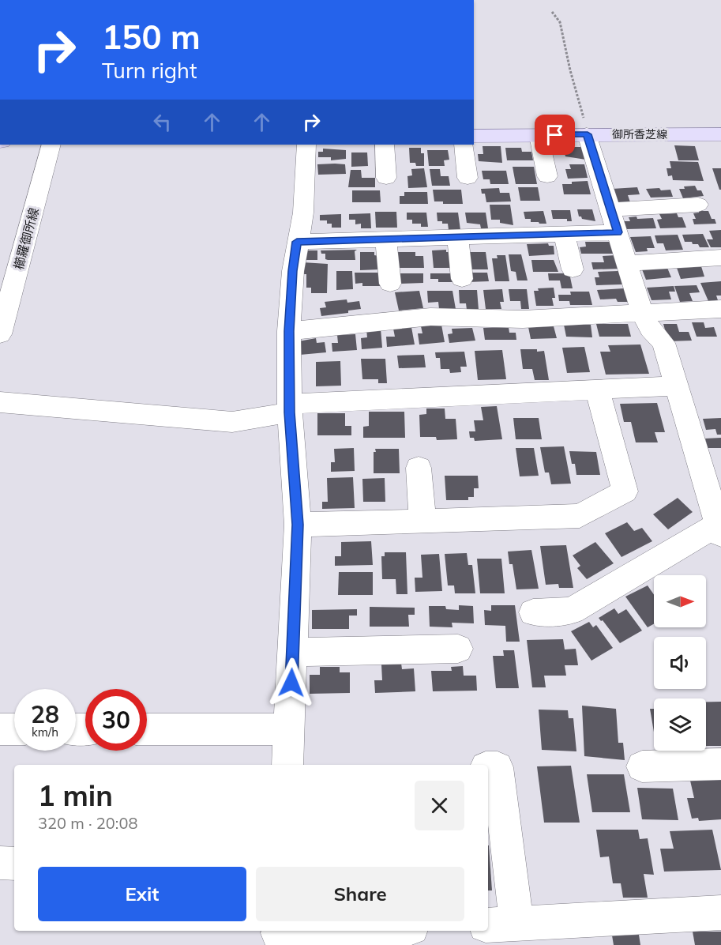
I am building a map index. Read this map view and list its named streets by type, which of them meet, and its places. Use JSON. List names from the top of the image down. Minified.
{"streets":{"main road":["御所香芝線"],"street":["櫛羅御所線"]},"north":"right","page":{"turn":["150 m","Turn right"],"speed":"28 km/h","limit":"30","heading":["1 min","320 m · 20:08"],"buttons":["Exit","Share"]}}
